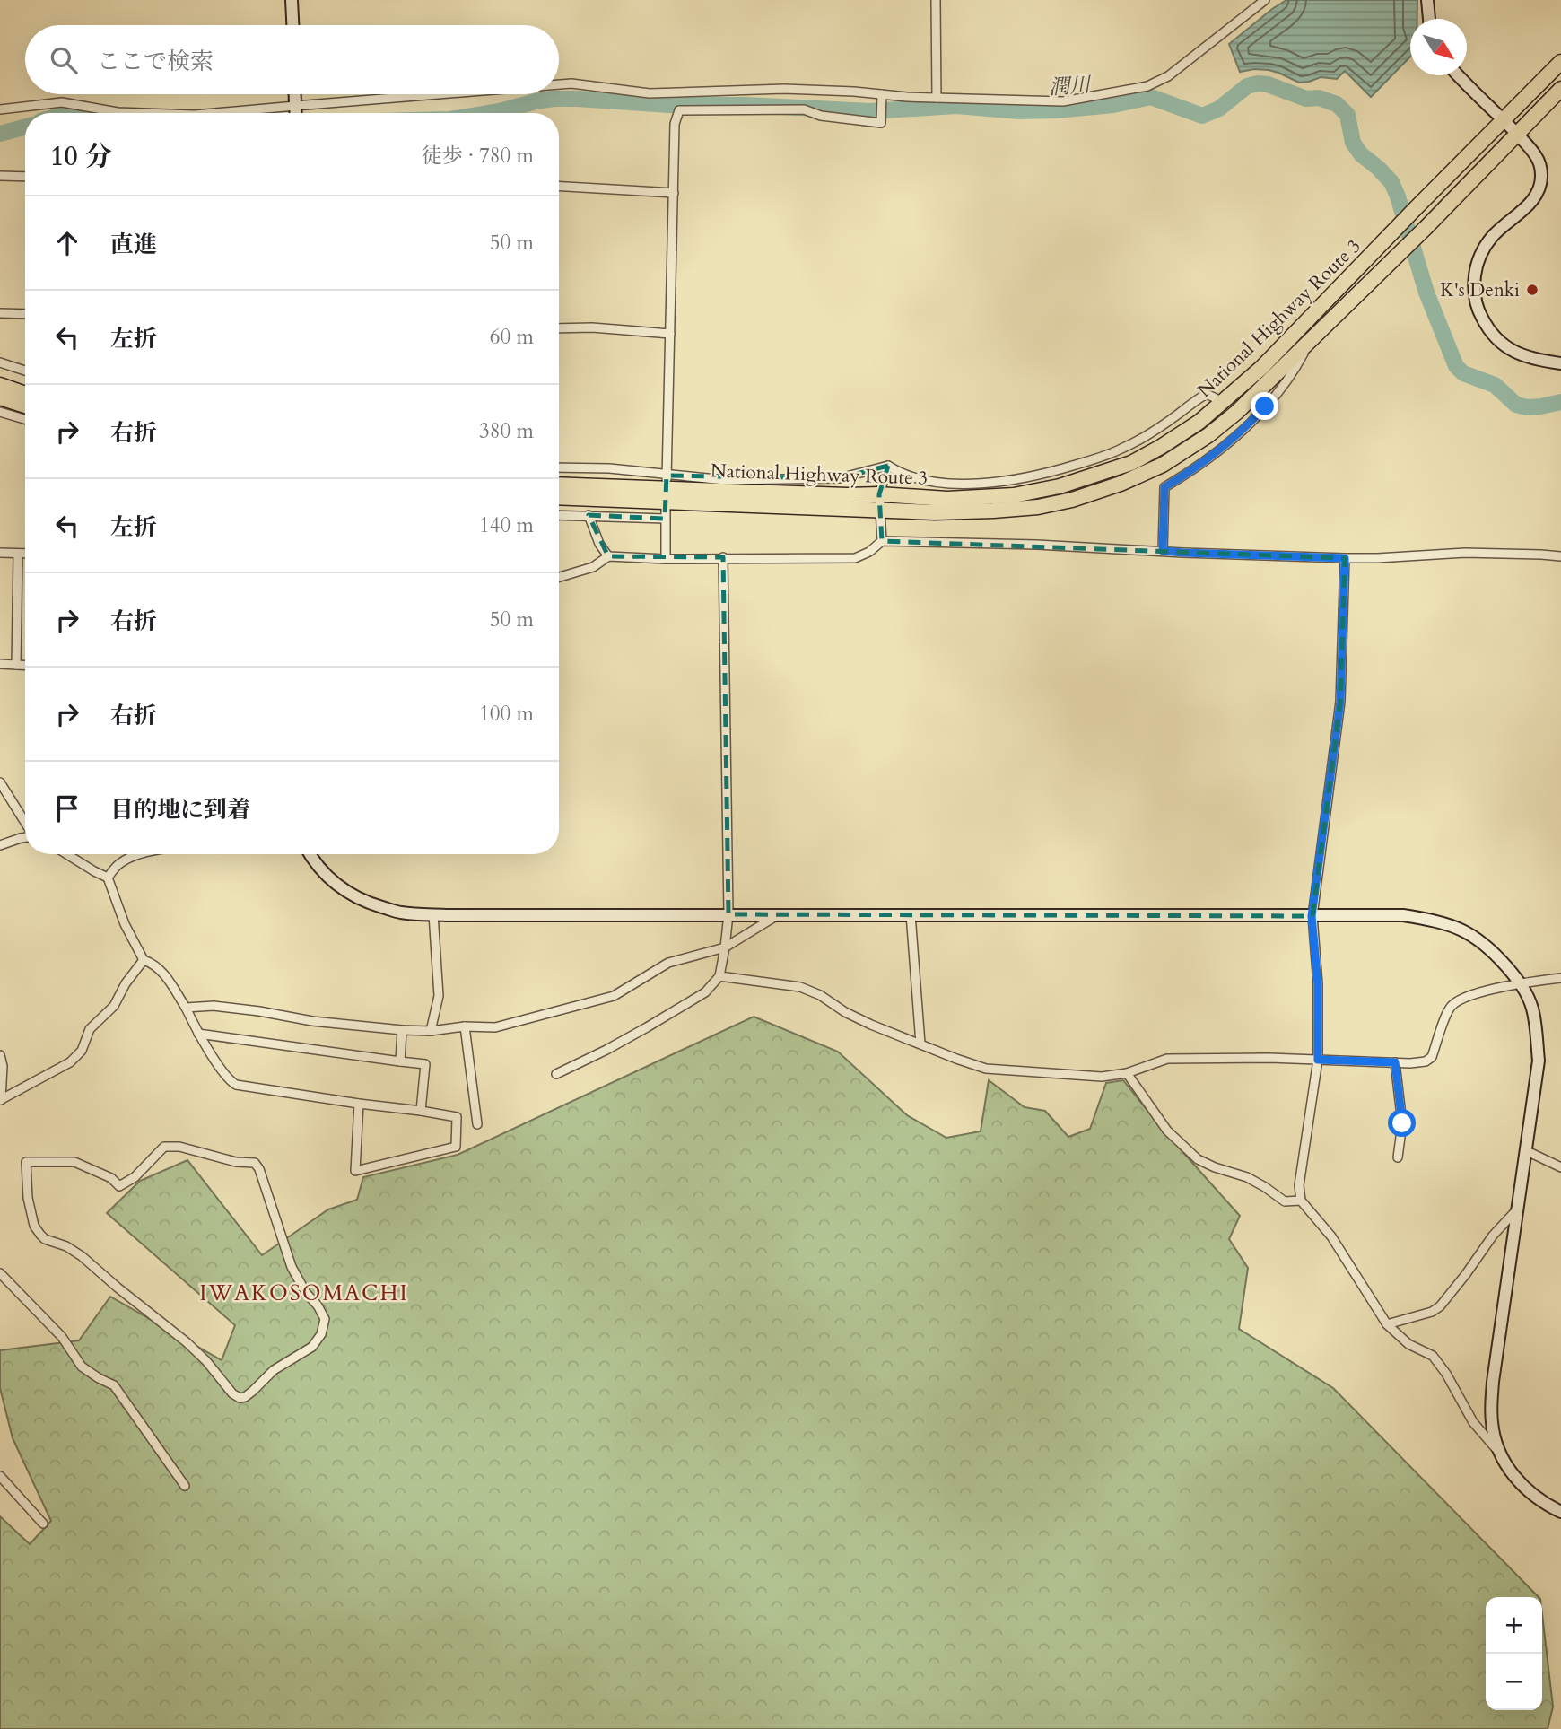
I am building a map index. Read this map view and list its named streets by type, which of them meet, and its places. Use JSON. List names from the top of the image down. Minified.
{"streets":{"highway":["National Highway Route 3"]},"districts":["IWAKOSOMACHI"],"water":["潤川"],"places":["K's Denki"],"north":"bottom right","page":{"search":"ここで検索","heading":["10 分","徒歩 · 780 m"],"list":[["直進","50 m"],["左折","60 m"],["右折","380 m"],["左折","140 m"],["右折","50 m"],["右折","100 m"],"目的地に到着"],"map_buttons":["+","−"]}}
